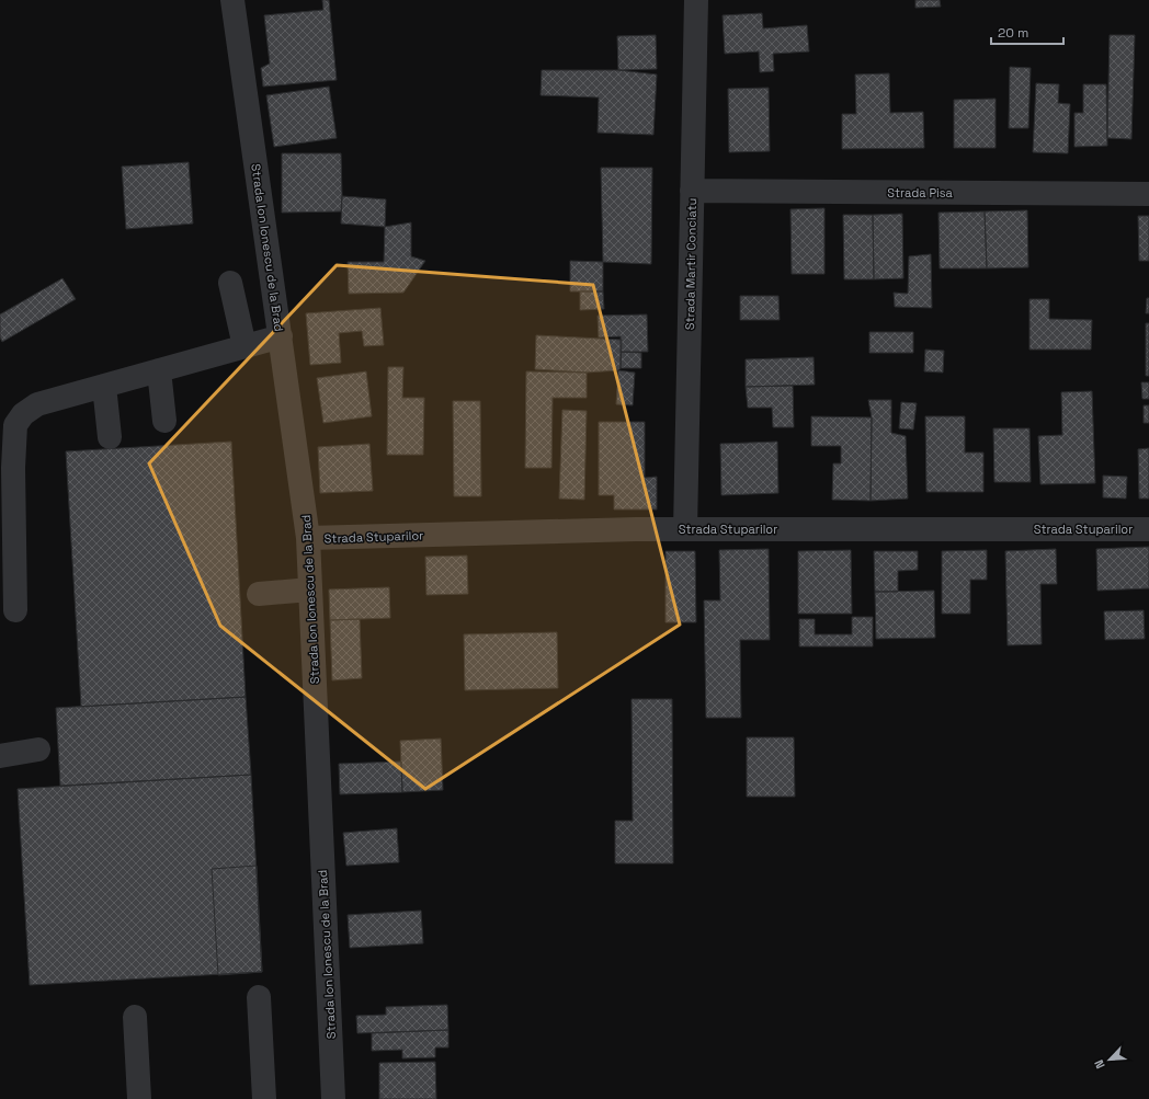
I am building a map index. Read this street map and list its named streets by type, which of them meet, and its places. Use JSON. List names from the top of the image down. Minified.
{"streets":{"street":["Strada Pisa","Strada Ion Ionescu de la Brad","Strada Martir Conciatu","Strada Stuparilor"]},"crossings":[["Strada Pisa","Strada Martir Conciatu"],["Strada Ion Ionescu de la Brad","Strada Stuparilor"],["Strada Martir Conciatu","Strada Stuparilor"]],"scale_bar":"20 m","north":"bottom left"}
